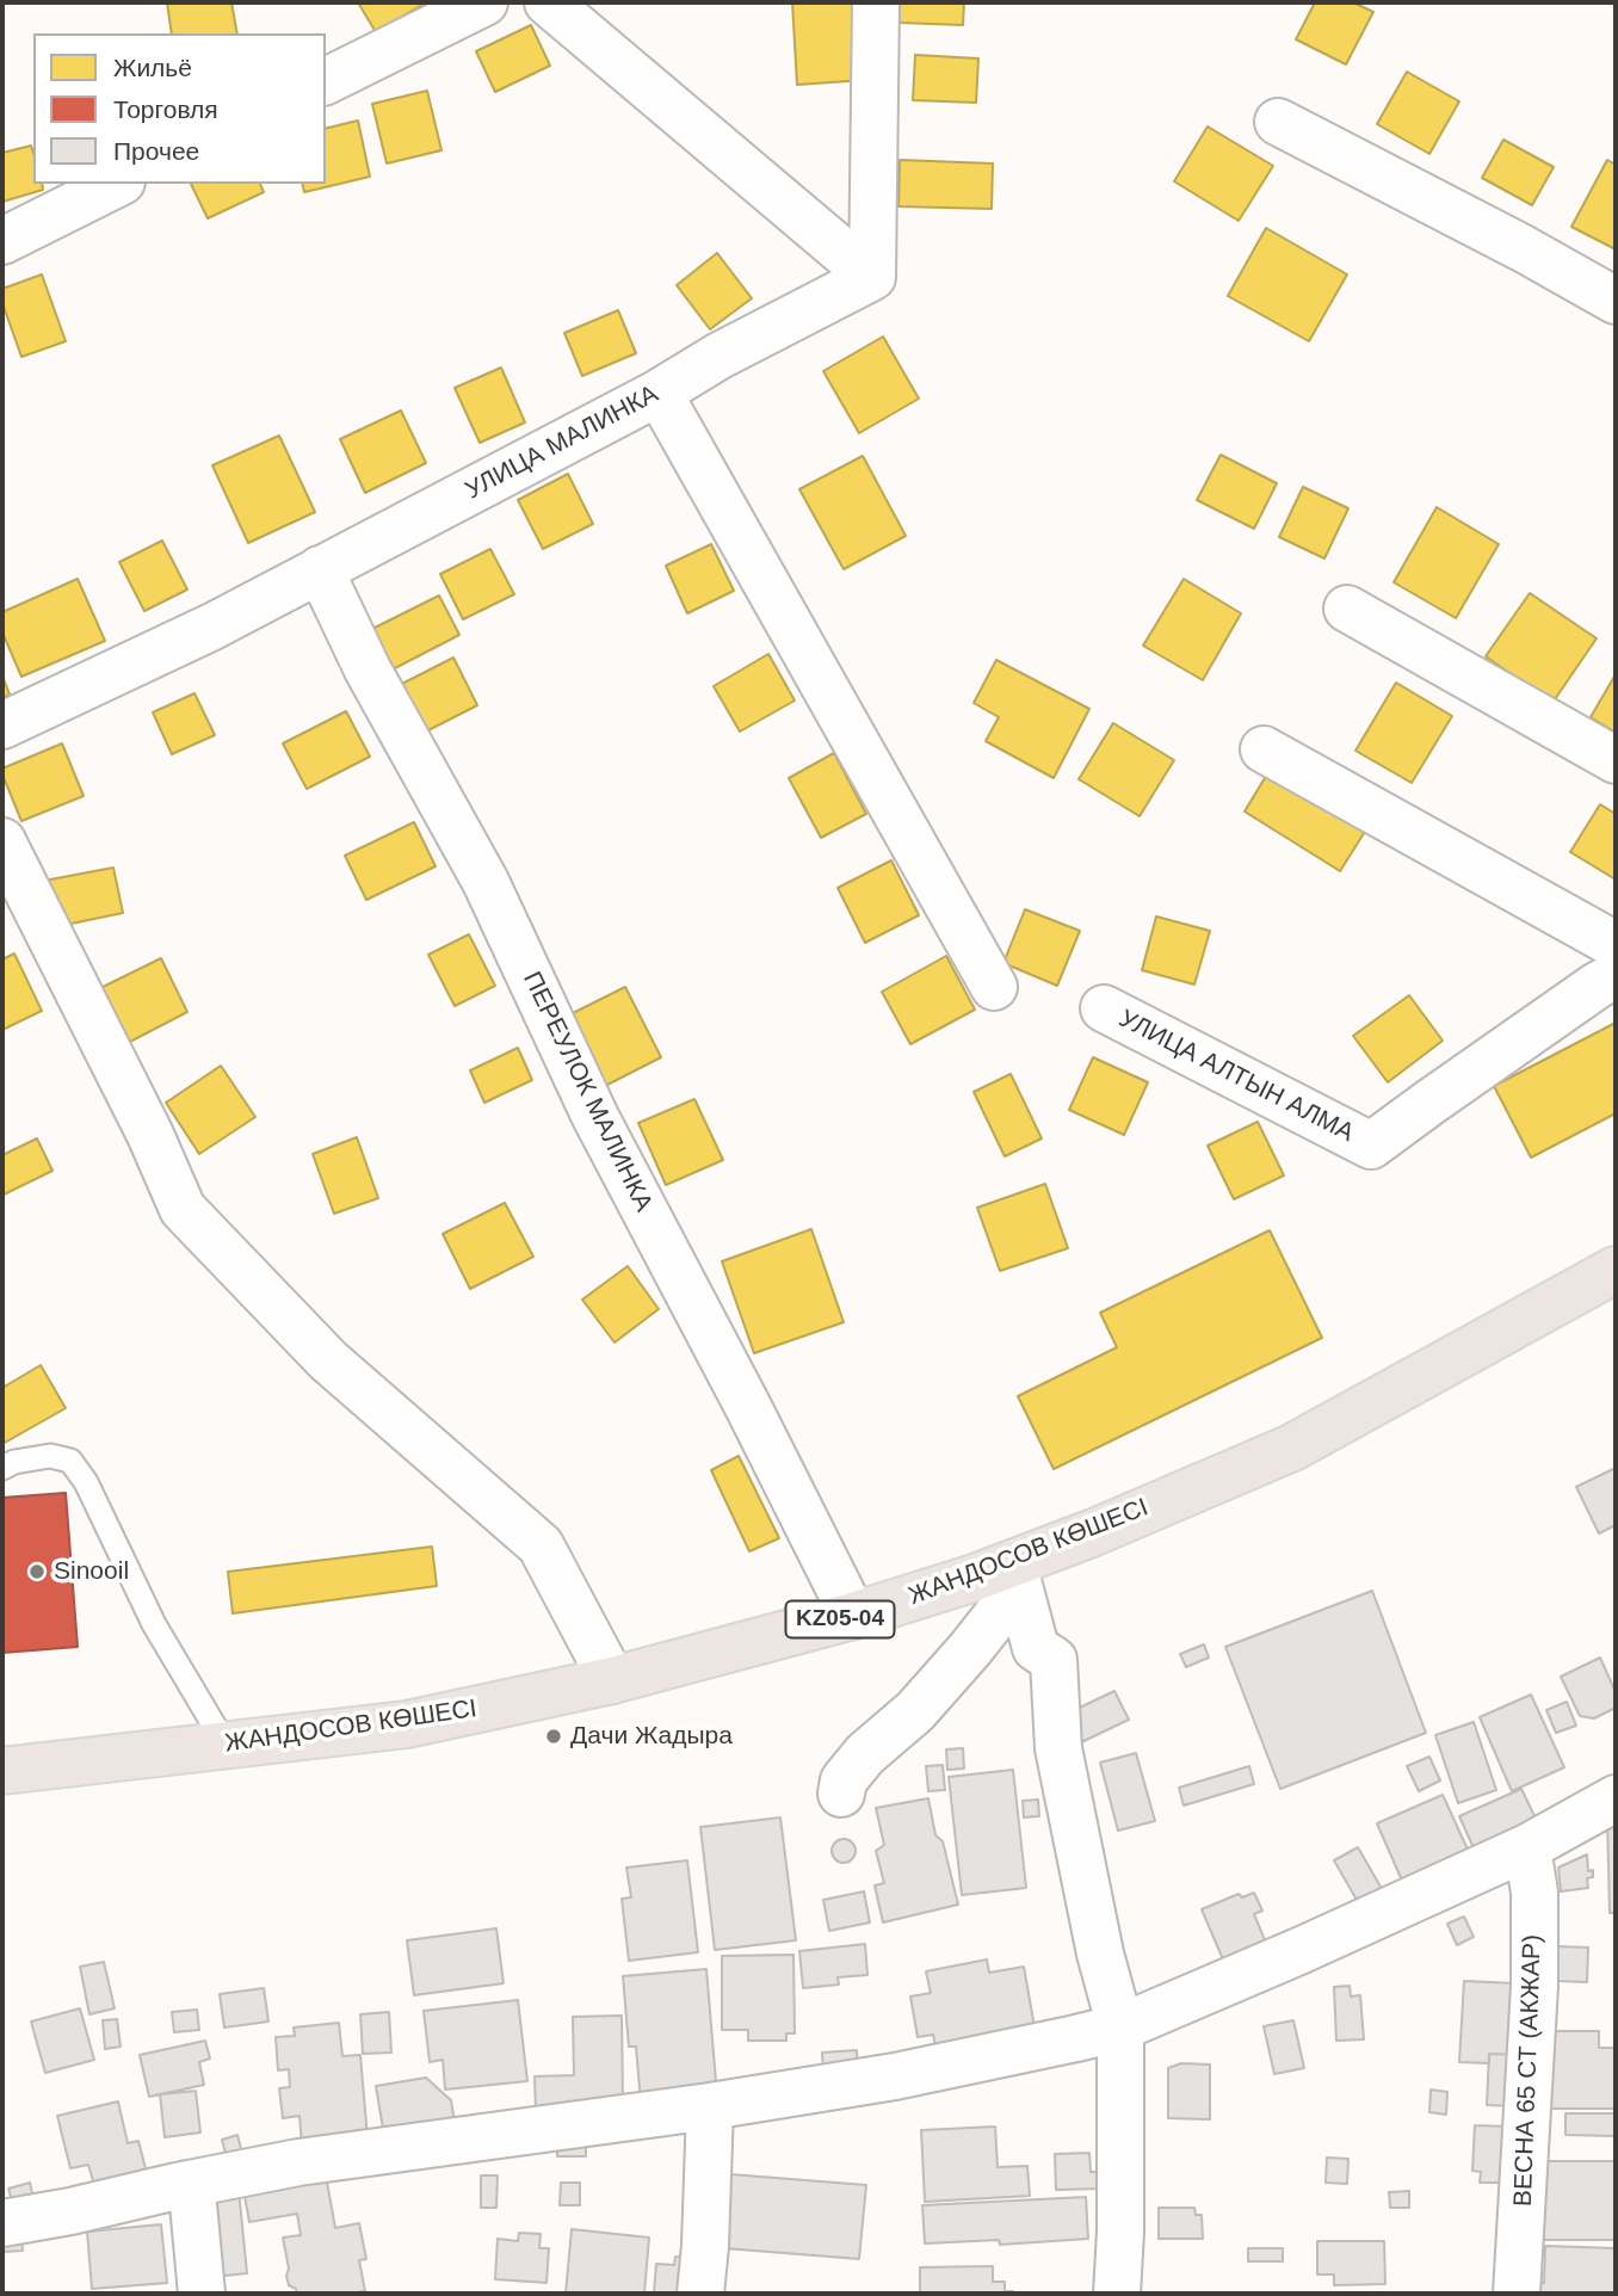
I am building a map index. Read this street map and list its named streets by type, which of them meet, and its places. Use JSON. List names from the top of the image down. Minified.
{"streets":{"main road":["ЖАНДОСОВ КӨШЕСІ","KZ05-04"],"street":["УЛИЦА МАЛИНКА","УЛИЦА АЛТЫН АЛМА","ПЕРЕУЛОК МАЛИНКА","ВЕСНА 65 СТ (АКЖАР)"]},"crossings":[["УЛИЦА МАЛИНКА","ПЕРЕУЛОК МАЛИНКА"],["ПЕРЕУЛОК МАЛИНКА","ЖАНДОСОВ КӨШЕСІ"]],"places":["Sinooil","Дачи Жадыра"],"legend":["Жильё","Торговля","Прочее"]}
